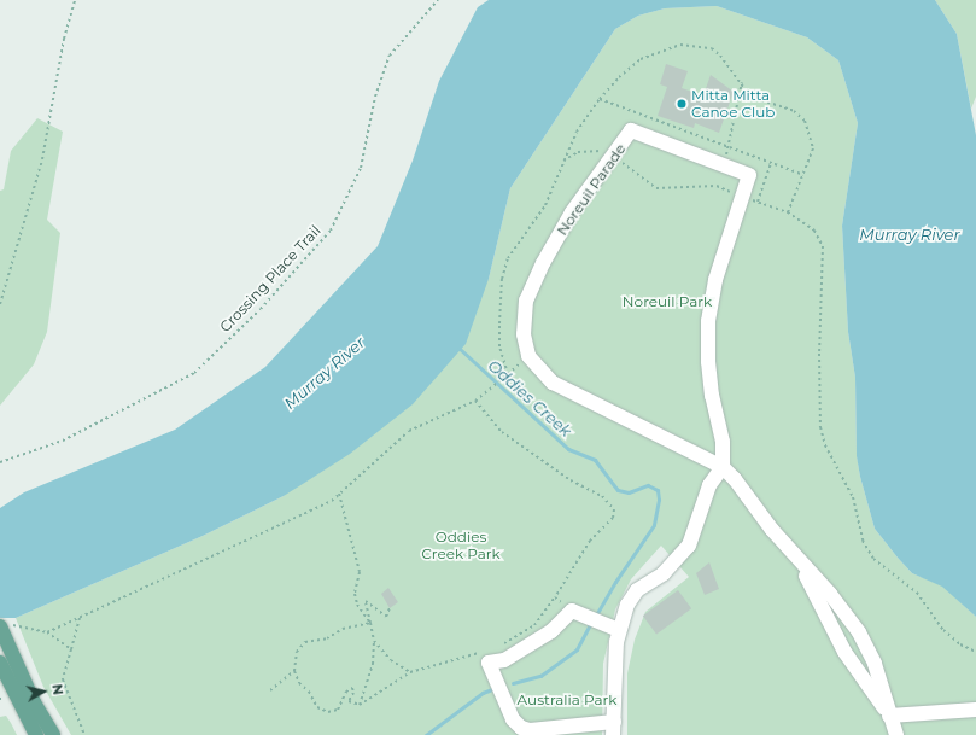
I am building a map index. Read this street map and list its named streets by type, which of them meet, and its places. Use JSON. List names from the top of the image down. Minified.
{"streets":{"lane":["Noreuil Parade"],"path":["Crossing Place Trail"]},"water":["Murray River","Oddies Creek"],"parks":["Noreuil Park","Oddies Creek Park","Australia Park"],"places":["Mitta Mitta Canoe Club"],"north":"right"}
